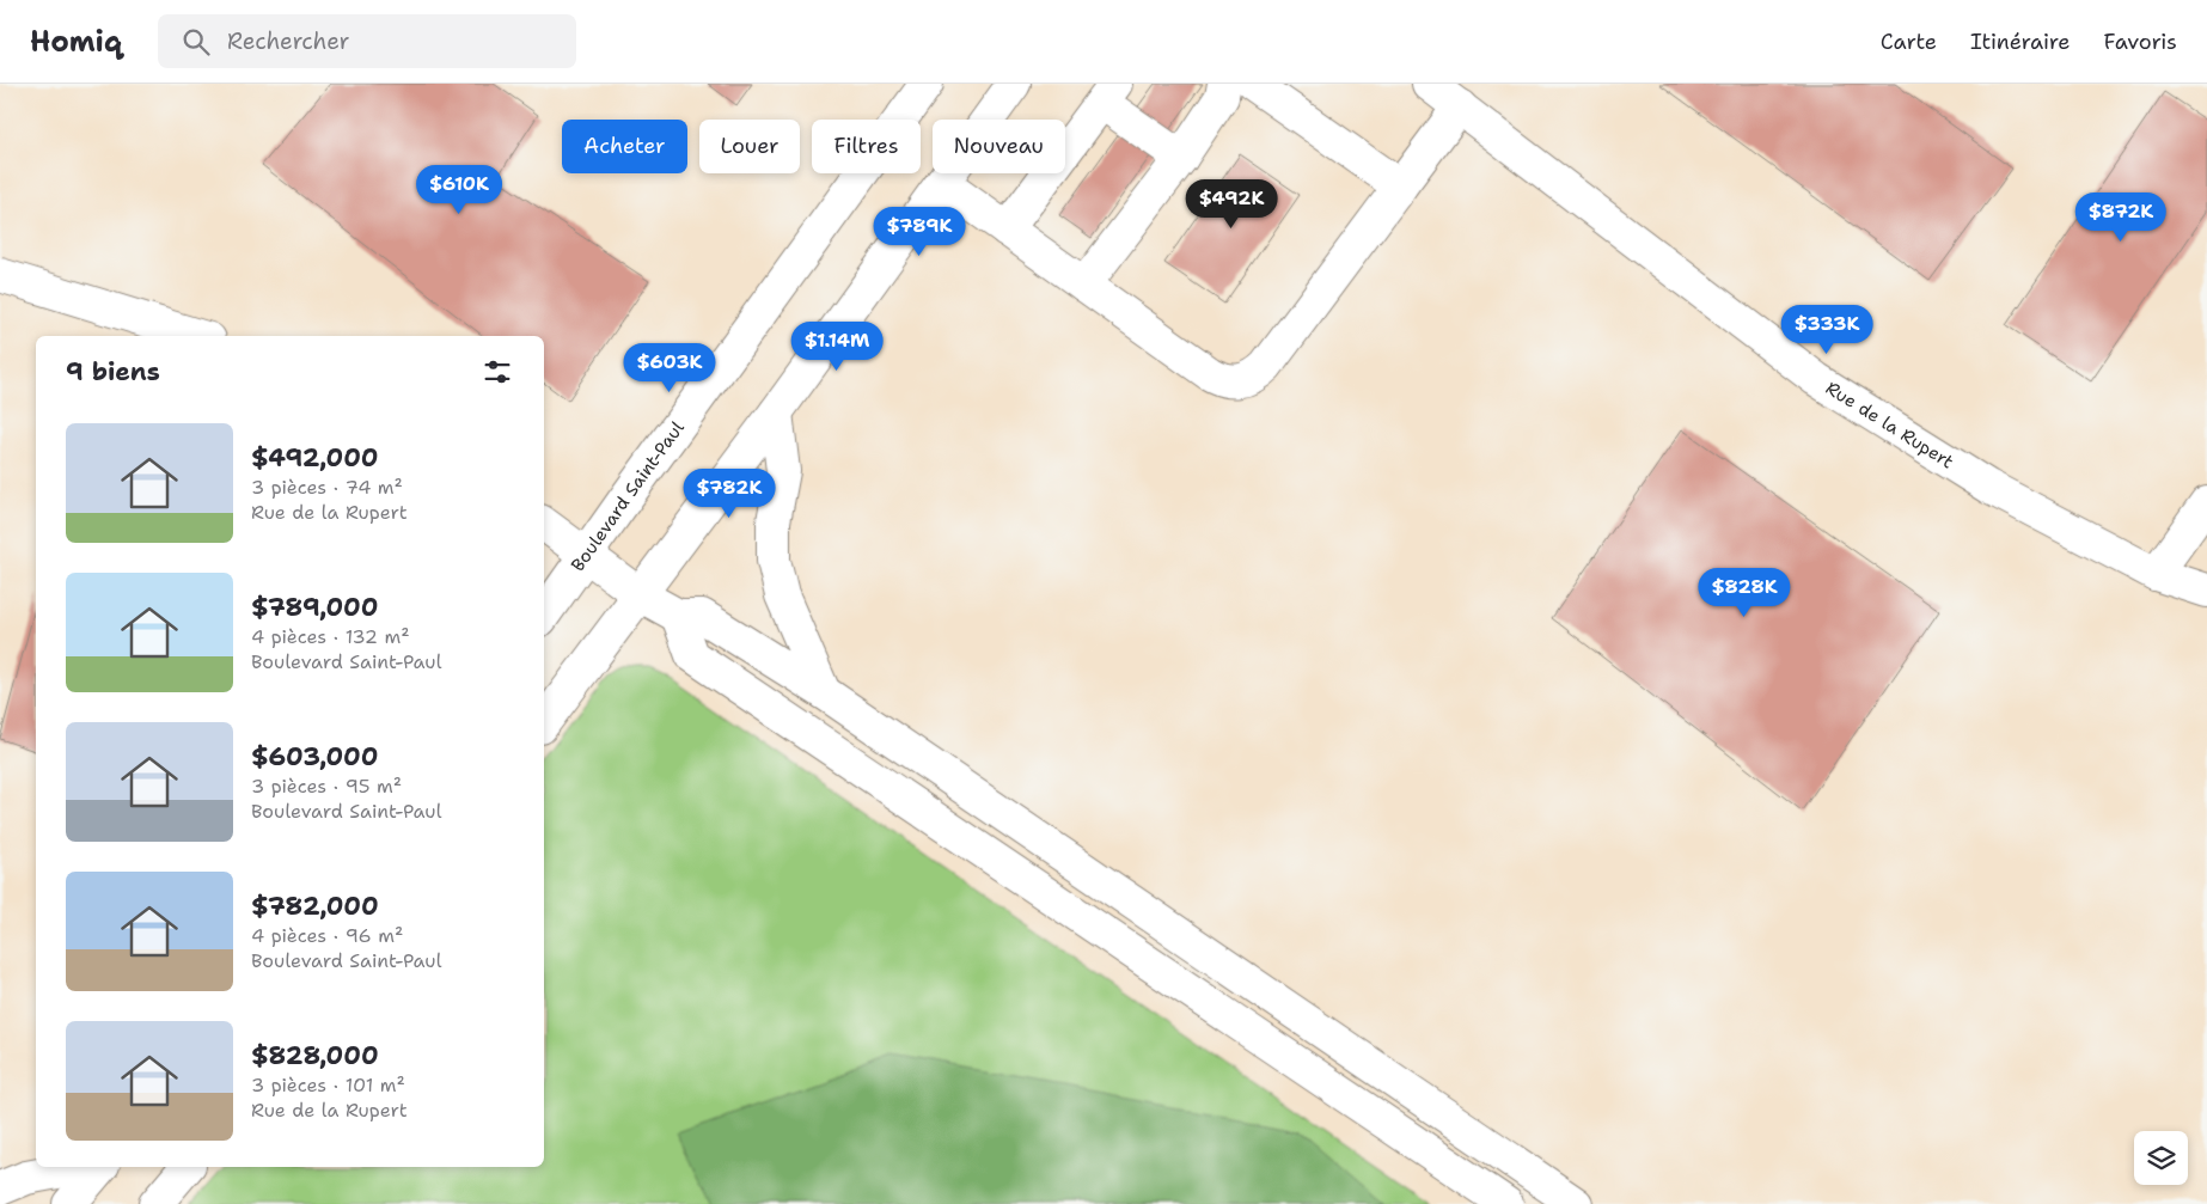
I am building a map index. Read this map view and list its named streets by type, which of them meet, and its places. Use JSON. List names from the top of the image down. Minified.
{"streets":{"main road":["Rue de la Rupert","Boulevard Saint-Paul"]},"page":{"header":"Homiq","search":"Rechercher","nav":["Carte","Itinéraire","Favoris"],"chip":["Acheter","Louer","Filtres","Nouveau"],"price":["$610K","$492K","$872K","$789K","$333K","$1.14M","$603K","$782K","$828K"],"heading":"9 biens","list":[{"name":"$492,000","note":"3 pièces · 74 m² · Rue de la Rupert"},{"name":"$789,000","note":"4 pièces · 132 m² · Boulevard Saint-Paul"},{"name":"$603,000","note":"3 pièces · 95 m² · Boulevard Saint-Paul"},{"name":"$782,000","note":"4 pièces · 96 m² · Boulevard Saint-Paul"},{"name":"$828,000","note":"3 pièces · 101 m² · Rue de la Rupert"}]}}
